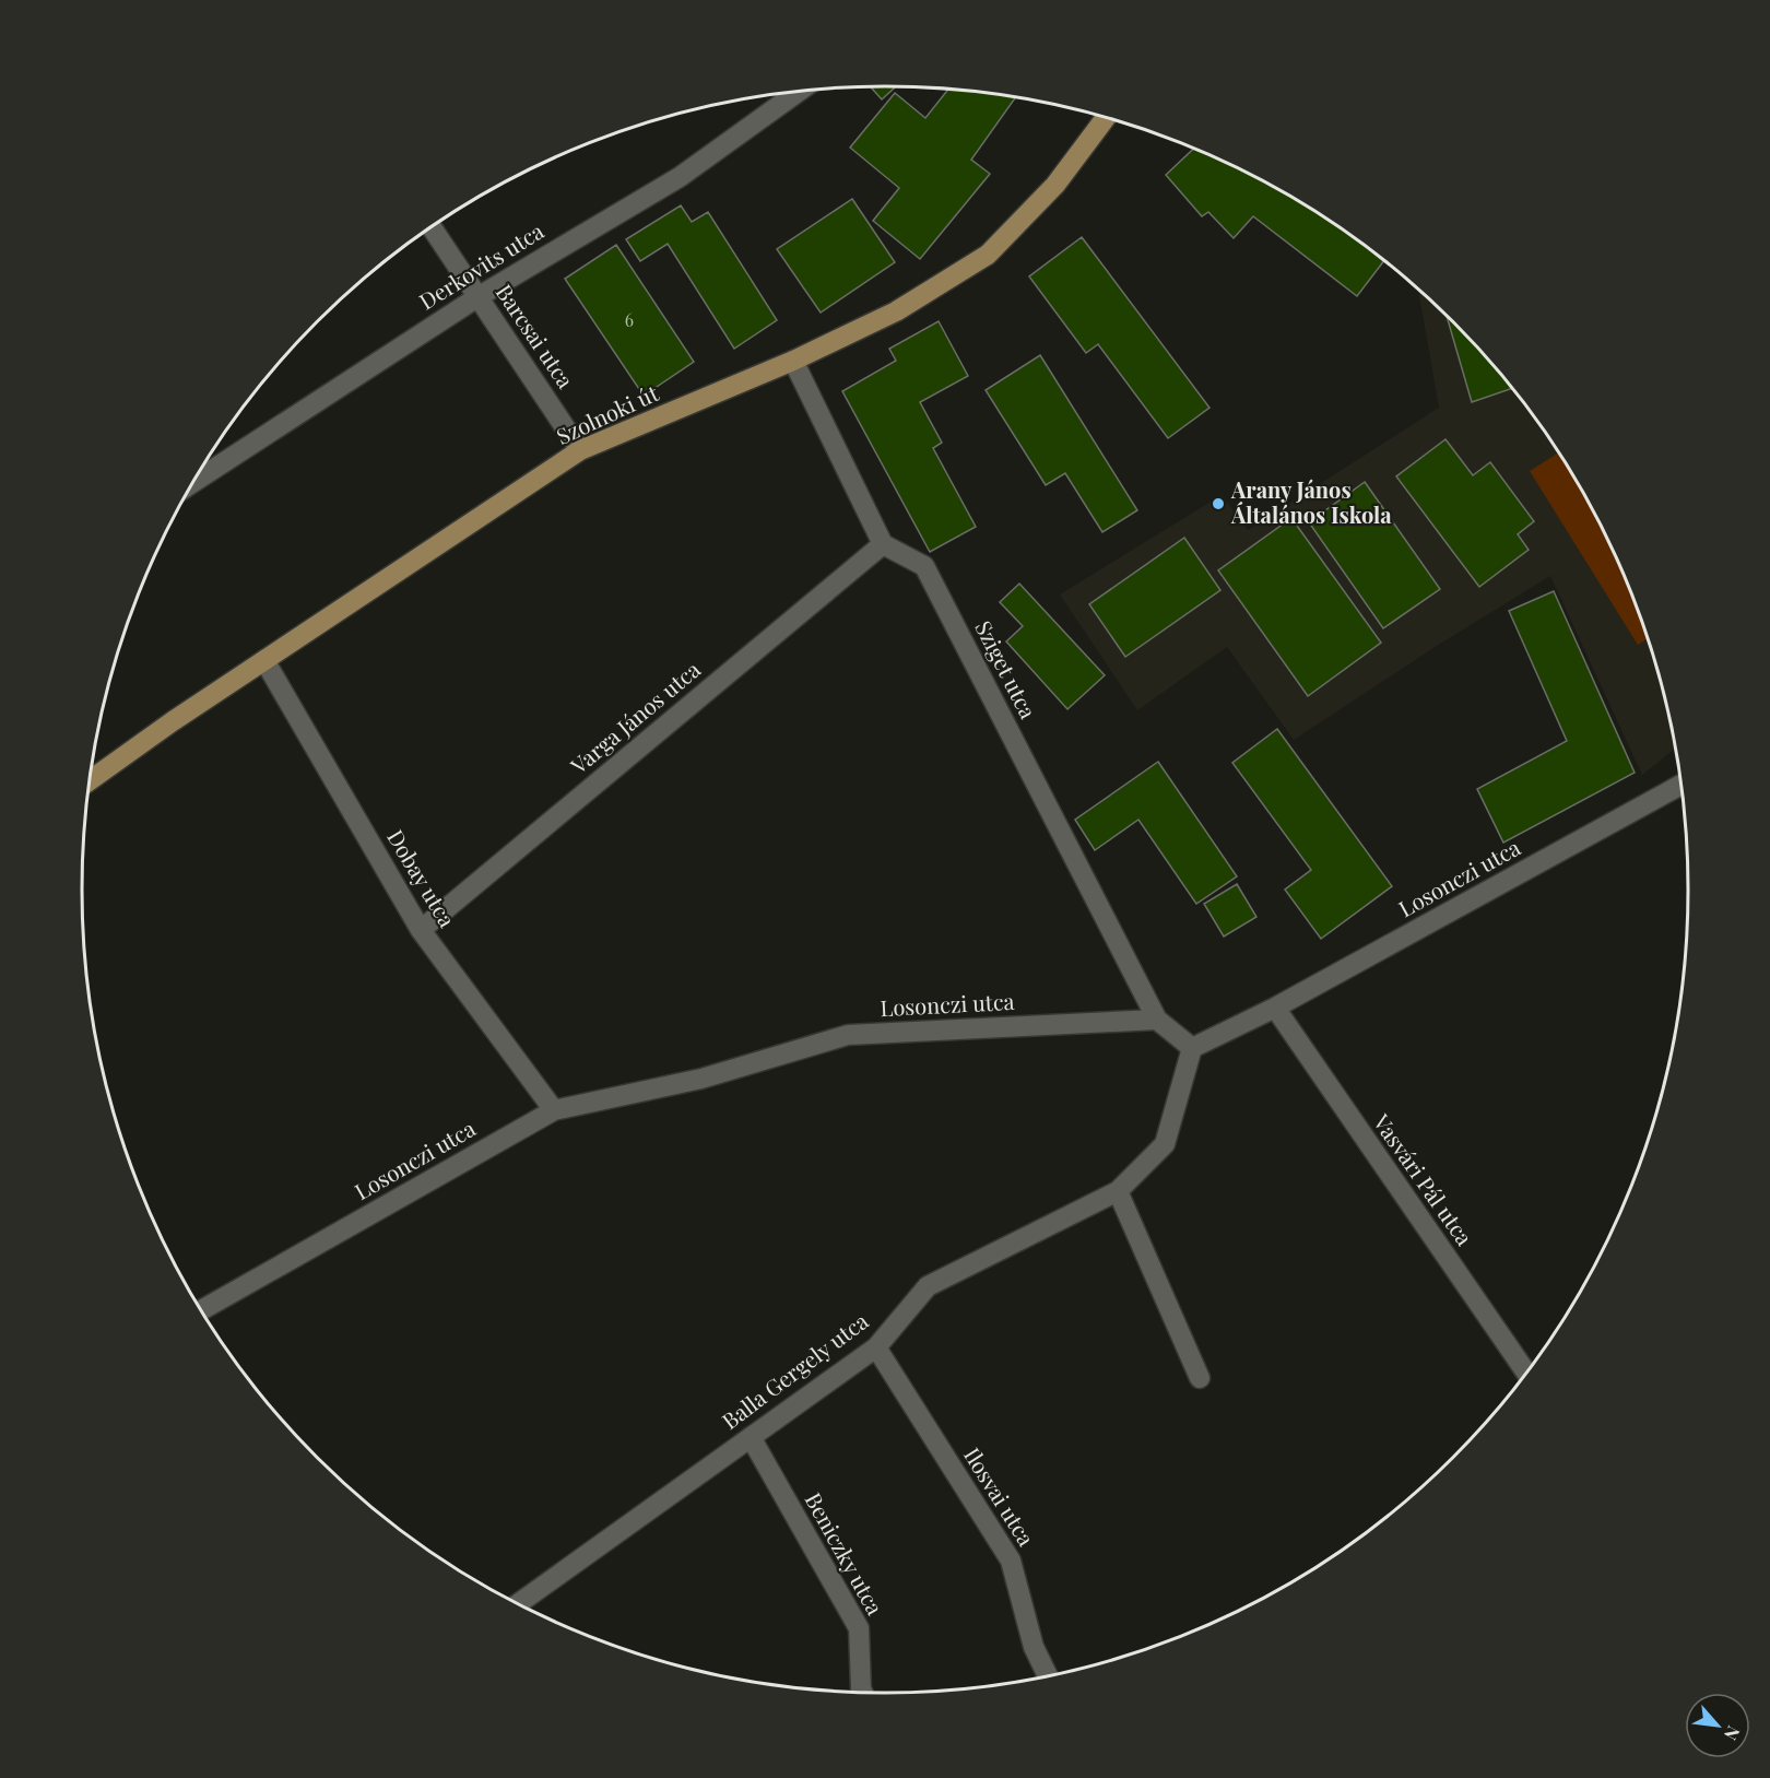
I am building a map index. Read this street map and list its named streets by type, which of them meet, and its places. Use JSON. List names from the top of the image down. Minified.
{"streets":{"main road":["Szolnoki út"],"street":["Derkovits utca","Barcsai utca","Sziget utca","Varga János utca","Dobay utca","Losonczi utca","Vasvári Pál utca","Balla Gergely utca","Ilosvai utca","Beniczky utca"]},"crossings":[["Derkovits utca","Barcsai utca"],["Barcsai utca","Szolnoki út"],["Szolnoki út","Dobay utca"],["Sziget utca","Varga János utca"],["Sziget utca","Losonczi utca"],["Varga János utca","Dobay utca"],["Dobay utca","Losonczi utca"],["Losonczi utca","Vasvári Pál utca"],["Losonczi utca","Balla Gergely utca"],["Balla Gergely utca","Ilosvai utca"],["Balla Gergely utca","Beniczky utca"]],"places":["Arany János Általános Iskola"],"house_numbers":["6"],"north":"bottom right"}
